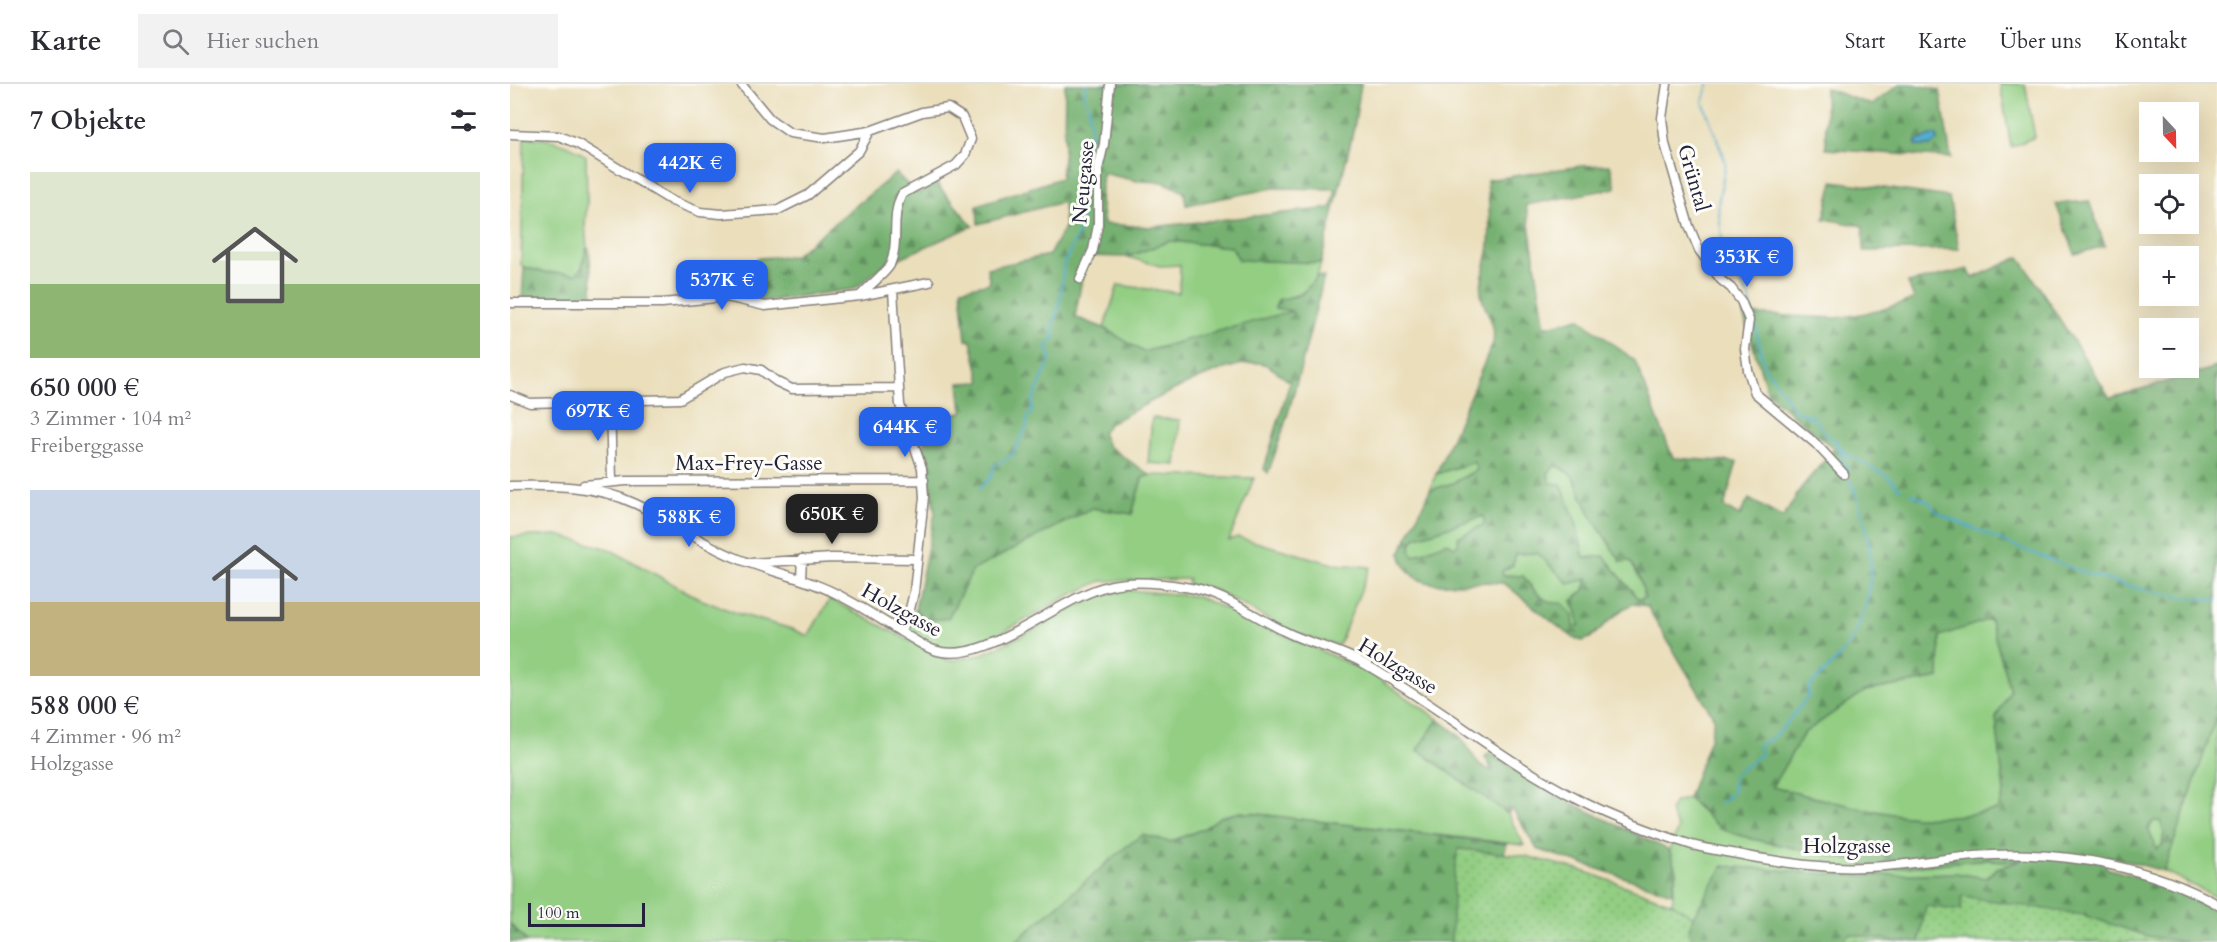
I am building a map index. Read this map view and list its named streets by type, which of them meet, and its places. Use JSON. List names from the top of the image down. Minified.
{"streets":{"street":["Grüntal","Neugasse","Max-Frey-Gasse","Holzgasse"]},"crossings":[["Max-Frey-Gasse","Holzgasse"]],"scale_bar":"100 m","north":"bottom","page":{"header":"Karte","search":"Hier suchen","nav":["Start","Karte","Über uns","Kontakt"],"heading":"7 Objekte","map_buttons":["+","−"],"price":["442K €","353K €","537K €","697K €","644K €","650K €","588K €"],"list":[{"name":"650 000 €","note":"3 Zimmer · 104 m² · Freiberggasse"},{"name":"588 000 €","note":"4 Zimmer · 96 m² · Holzgasse"}],"scale":"100 m"}}
